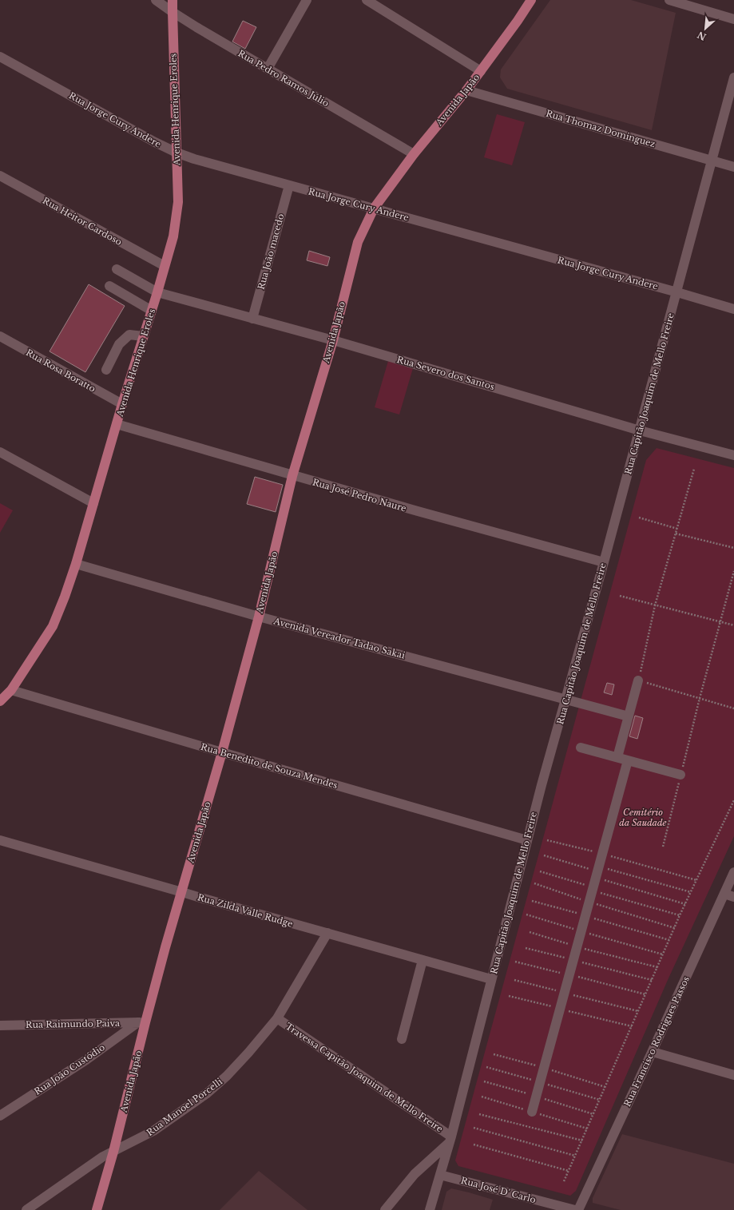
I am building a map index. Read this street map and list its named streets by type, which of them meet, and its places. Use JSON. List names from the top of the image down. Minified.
{"streets":{"main road":["Avenida Japão","Avenida Henrique Eroles"],"street":["Rua Pedro Ramos Júlio","Rua Jorge Cury Andere","Rua Thomaz Dominguez","Rua Heitor Cardoso","Rua João macedo","Rua Rosa Boratto","Rua Severo dos Santos","Rua Capitão Joaquim de Mello Freire","Rua José Pedro Naure","Avenida Vereador Tadao Sakai","Rua Benedito de Souza Mendes","Rua Zilda Valle Rudge","Rua Raimundo Paiva","Rua Francisco Rodrigues Passos","Rua João Custódio","Travessa Capitão Joaquim de Mello Freire","Rua Manoel Porcelli","Rua José D' Carlo"]},"crossings":[["Rua Pedro Ramos Júlio","Avenida Japão"],["Rua Pedro Ramos Júlio","Avenida Henrique Eroles"],["Avenida Japão","Rua Jorge Cury Andere"],["Avenida Japão","Rua Thomaz Dominguez"],["Avenida Japão","Rua Severo dos Santos"],["Avenida Japão","Rua José Pedro Naure"],["Avenida Japão","Avenida Vereador Tadao Sakai"],["Avenida Japão","Rua Benedito de Souza Mendes"],["Avenida Japão","Rua Zilda Valle Rudge"],["Avenida Japão","Rua Raimundo Paiva"],["Avenida Japão","Rua João Custódio"],["Avenida Japão","Rua Manoel Porcelli"],["Avenida Henrique Eroles","Rua Jorge Cury Andere"],["Avenida Henrique Eroles","Rua Heitor Cardoso"],["Avenida Henrique Eroles","Rua Rosa Boratto"],["Avenida Henrique Eroles","Rua Severo dos Santos"],["Avenida Henrique Eroles","Rua José Pedro Naure"],["Avenida Henrique Eroles","Avenida Vereador Tadao Sakai"],["Avenida Henrique Eroles","Rua Benedito de Souza Mendes"],["Rua Jorge Cury Andere","Rua João macedo"],["Rua Jorge Cury Andere","Rua Capitão Joaquim de Mello Freire"],["Rua Thomaz Dominguez","Rua Capitão Joaquim de Mello Freire"],["Rua João macedo","Rua Severo dos Santos"],["Rua Severo dos Santos","Rua Capitão Joaquim de Mello Freire"],["Rua Capitão Joaquim de Mello Freire","Rua José Pedro Naure"],["Rua Capitão Joaquim de Mello Freire","Avenida Vereador Tadao Sakai"],["Rua Capitão Joaquim de Mello Freire","Rua Benedito de Souza Mendes"],["Rua Capitão Joaquim de Mello Freire","Rua Zilda Valle Rudge"],["Rua Capitão Joaquim de Mello Freire","Travessa Capitão Joaquim de Mello Freire"],["Rua Capitão Joaquim de Mello Freire","Rua José D' Carlo"],["Rua Zilda Valle Rudge","Rua Manoel Porcelli"],["Rua Raimundo Paiva","Rua João Custódio"],["Travessa Capitão Joaquim de Mello Freire","Rua Manoel Porcelli"]],"parks":["Cemitério da Saudade"],"north":"bottom left"}
